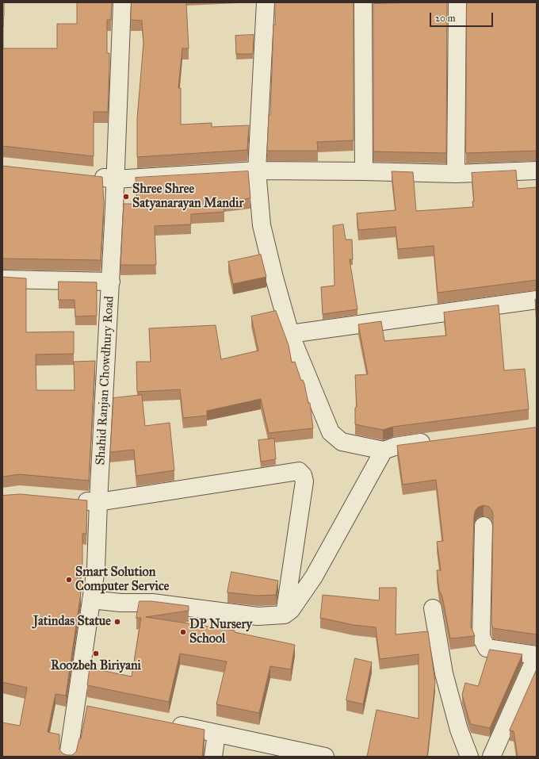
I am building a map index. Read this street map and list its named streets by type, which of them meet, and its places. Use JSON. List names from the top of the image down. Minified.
{"streets":{"street":["Shahid Ranjan Chowdhury Road"]},"places":["Shree Shree Satyanarayan Mandir","Smart Solution Computer Service","Jatindas Statue","DP Nursery School","Roozbeh Biriyani"],"scale_bar":"20 m"}
